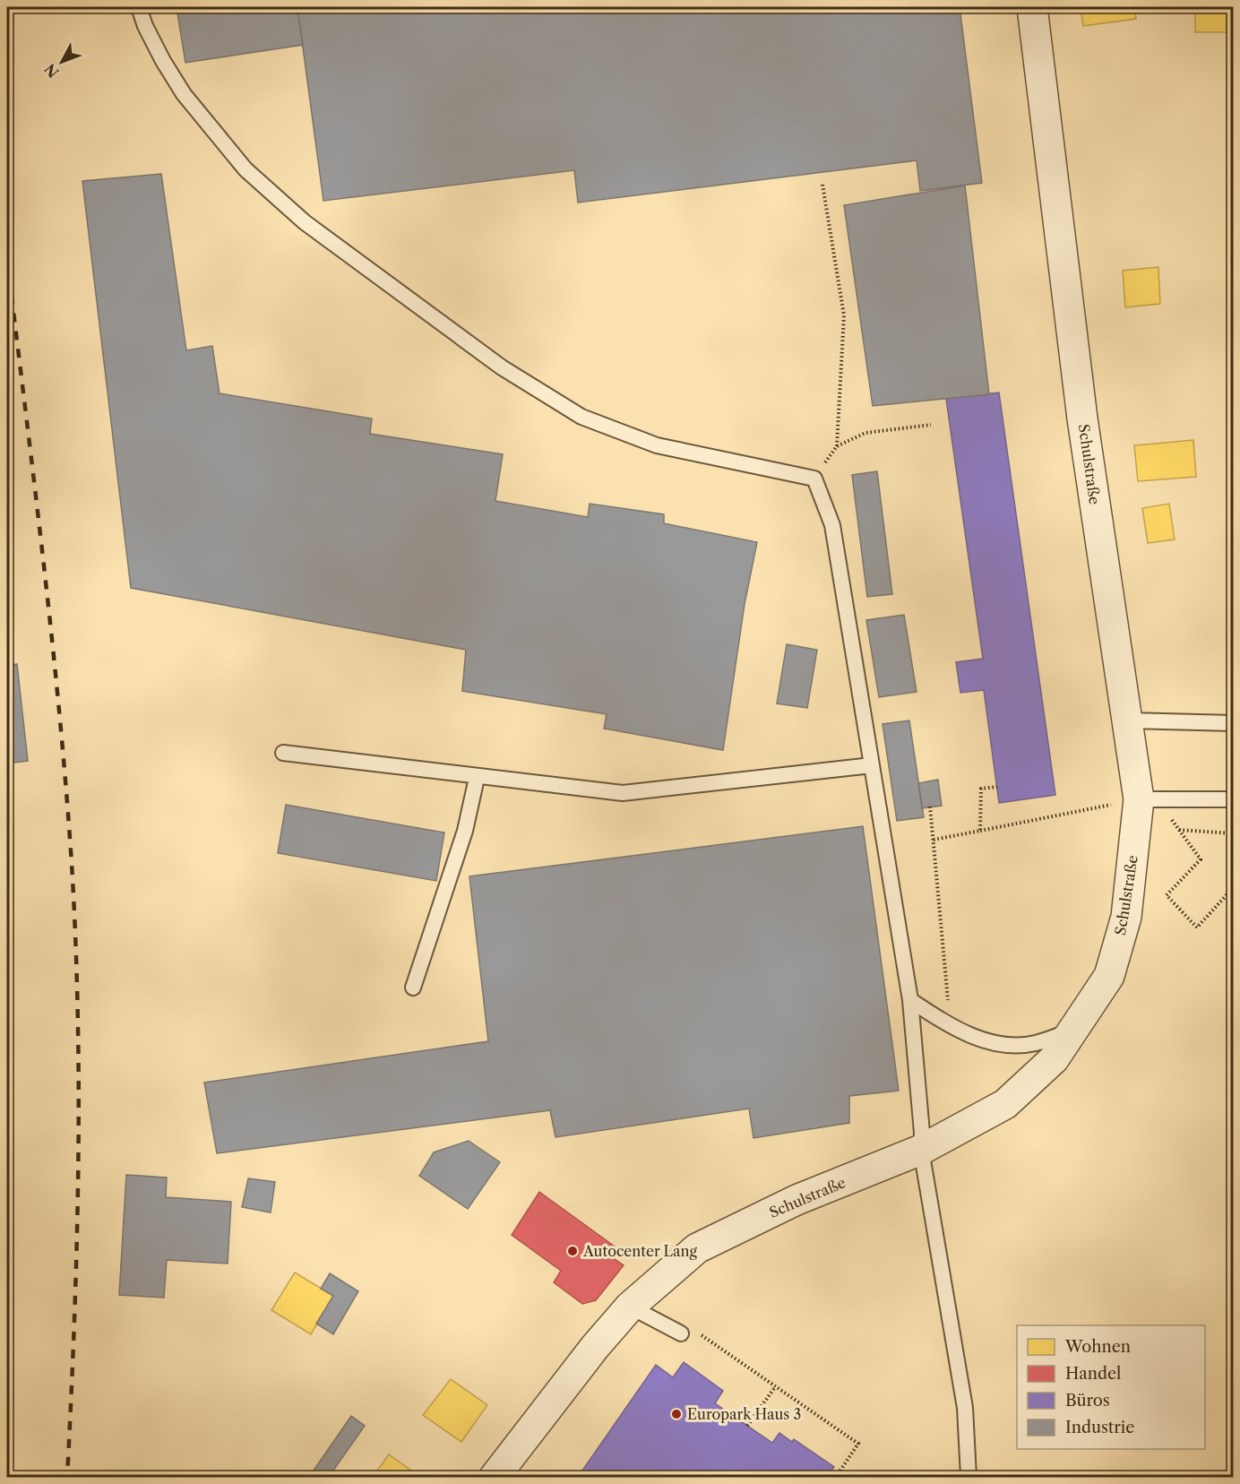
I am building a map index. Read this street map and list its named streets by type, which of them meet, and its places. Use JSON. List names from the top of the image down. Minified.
{"streets":{"street":["Schulstraße"]},"places":["Autocenter Lang","Europark Haus 3"],"legend":["Wohnen","Handel","Büros","Industrie"],"north":"bottom left"}
